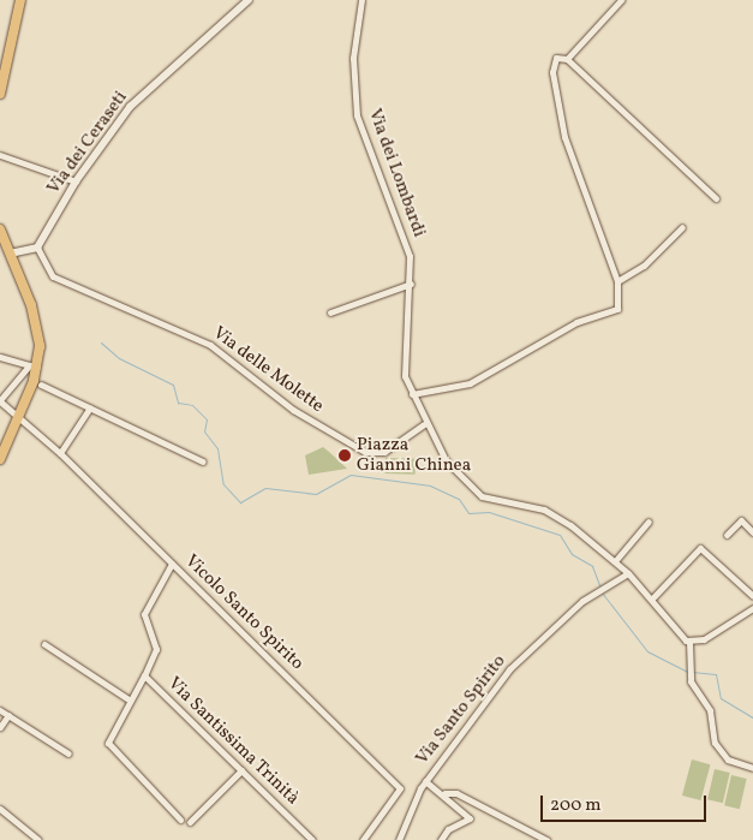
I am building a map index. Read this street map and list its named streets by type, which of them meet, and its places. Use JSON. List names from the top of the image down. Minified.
{"streets":{"street":["Via dei Ceraseti","Via dei Lombardi","Via delle Molette","Vicolo Santo Spirito","Via Santo Spirito","Via Santissima Trinità"]},"crossings":[["Via dei Ceraseti","Via delle Molette"],["Via dei Lombardi","Via delle Molette"],["Via dei Lombardi","Via Santo Spirito"],["Vicolo Santo Spirito","Via Santissima Trinità"]],"places":["Piazza Gianni Chinea"],"scale_bar":"200 m"}
